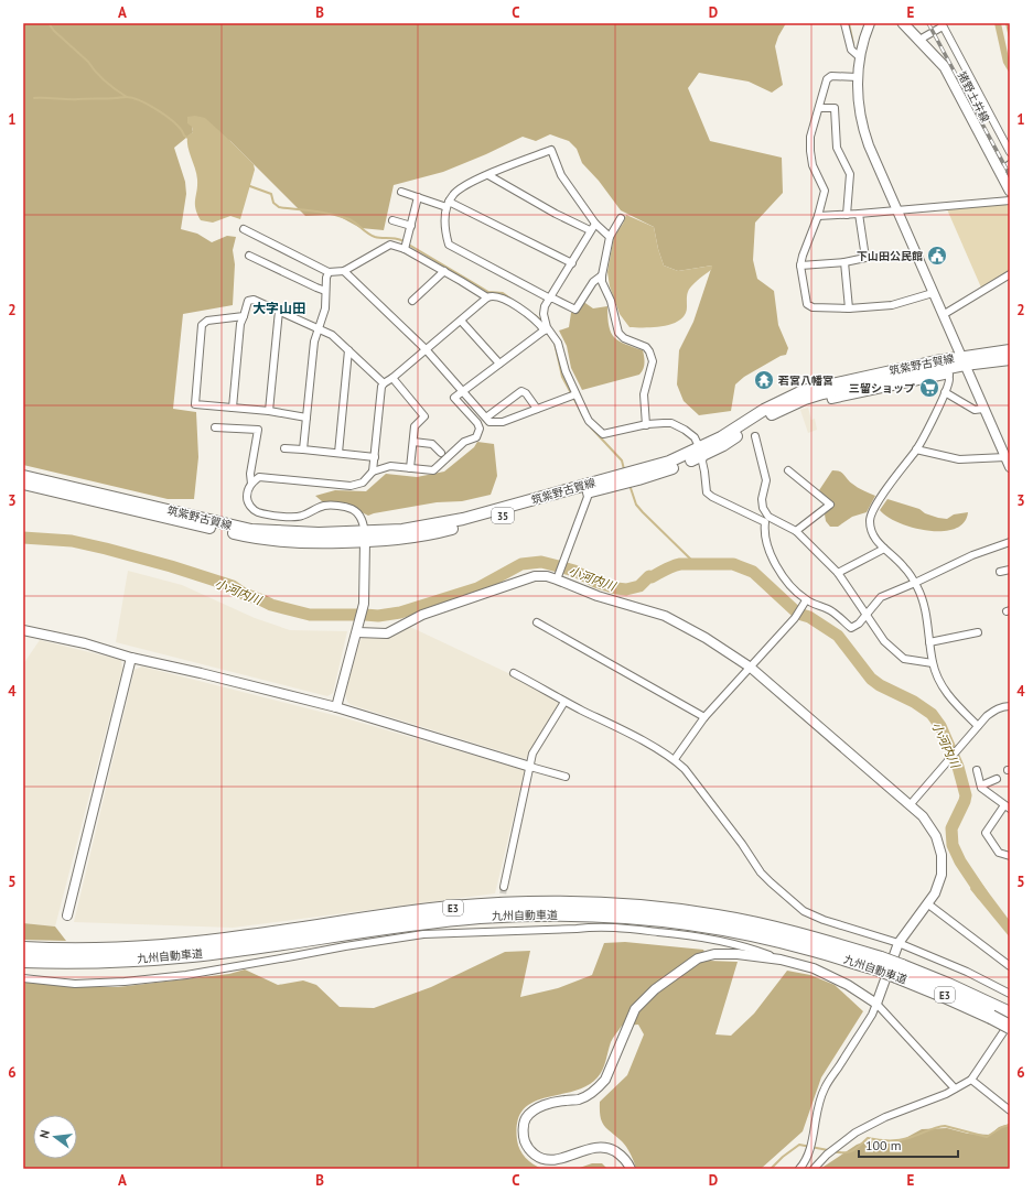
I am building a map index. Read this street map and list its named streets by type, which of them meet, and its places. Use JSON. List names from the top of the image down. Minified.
{"streets":{"highway":["E3","九州自動車道"],"main road":["猪野土井線","筑紫野古賀線","35"]},"districts":["大字山田"],"water":["小河内川"],"places":{"public building":["下山田公民館"],"temple":["若宮八幡宮"],"supermarket":["三留ショップ"]},"scale_bar":"100 m","north":"left","grid":{"columns":["A","B","C","D","E"],"rows":["1","2","3","4","5","6"]}}
